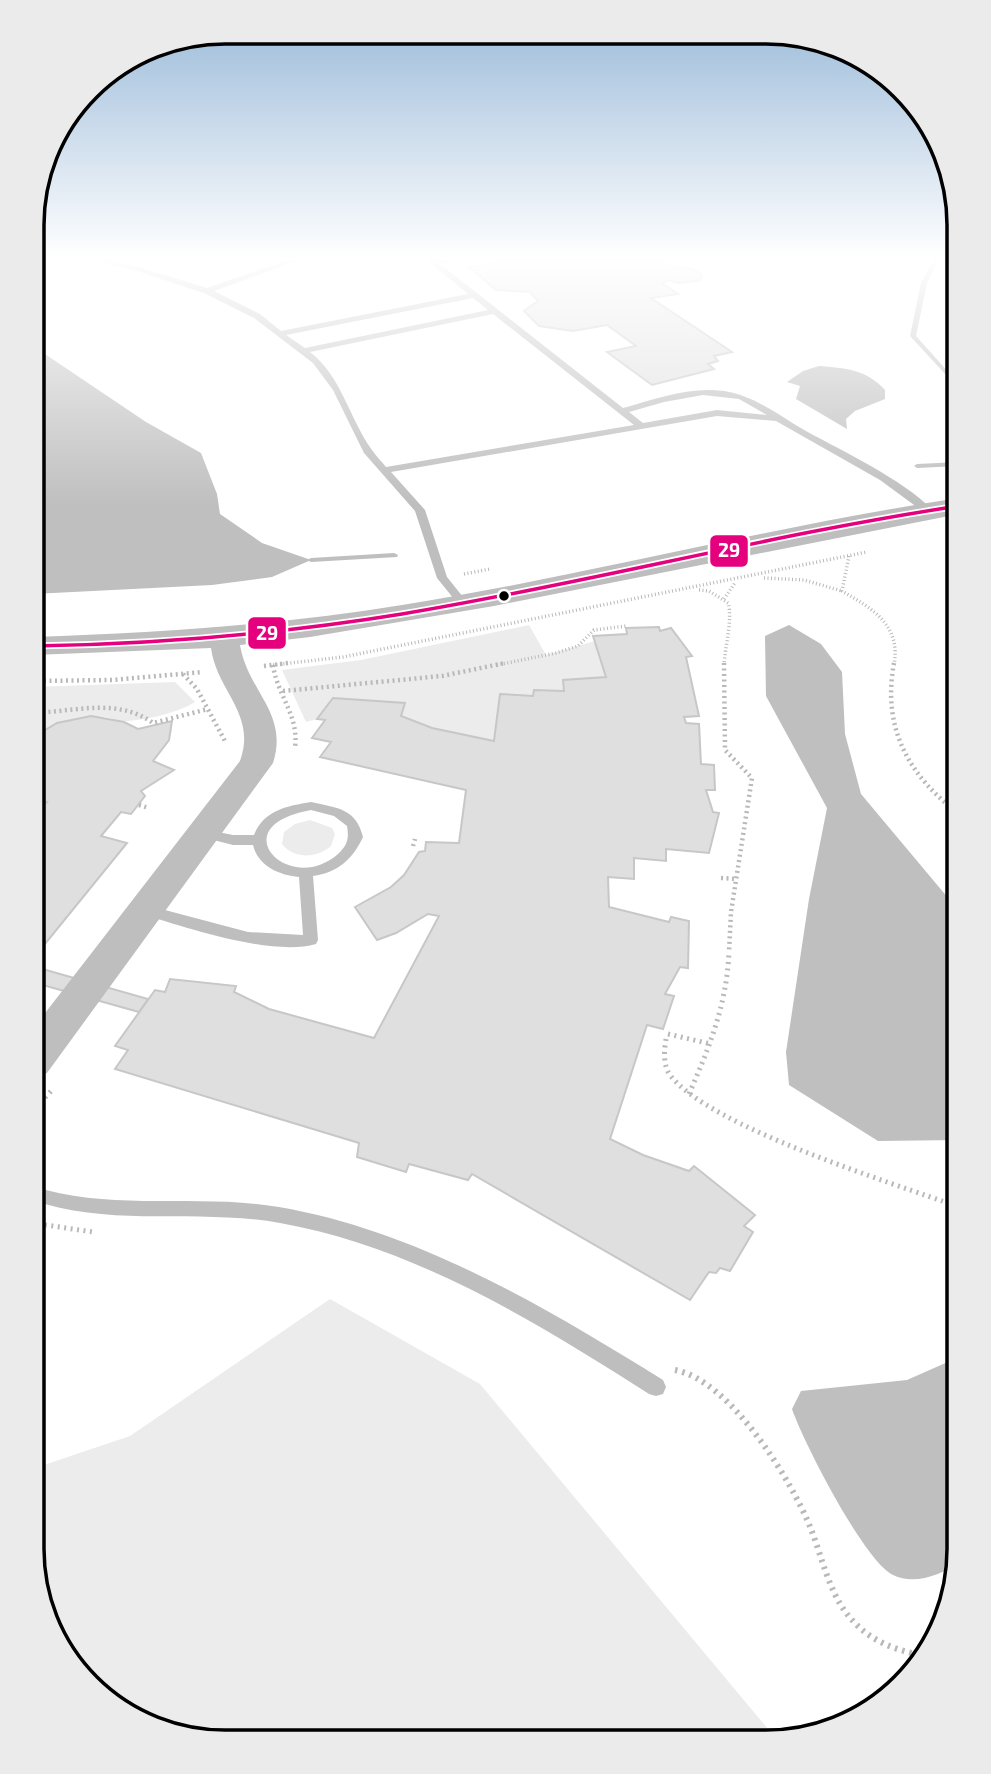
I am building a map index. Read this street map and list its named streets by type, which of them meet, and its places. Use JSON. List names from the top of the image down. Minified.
{"lines":["transit line 29"]}
